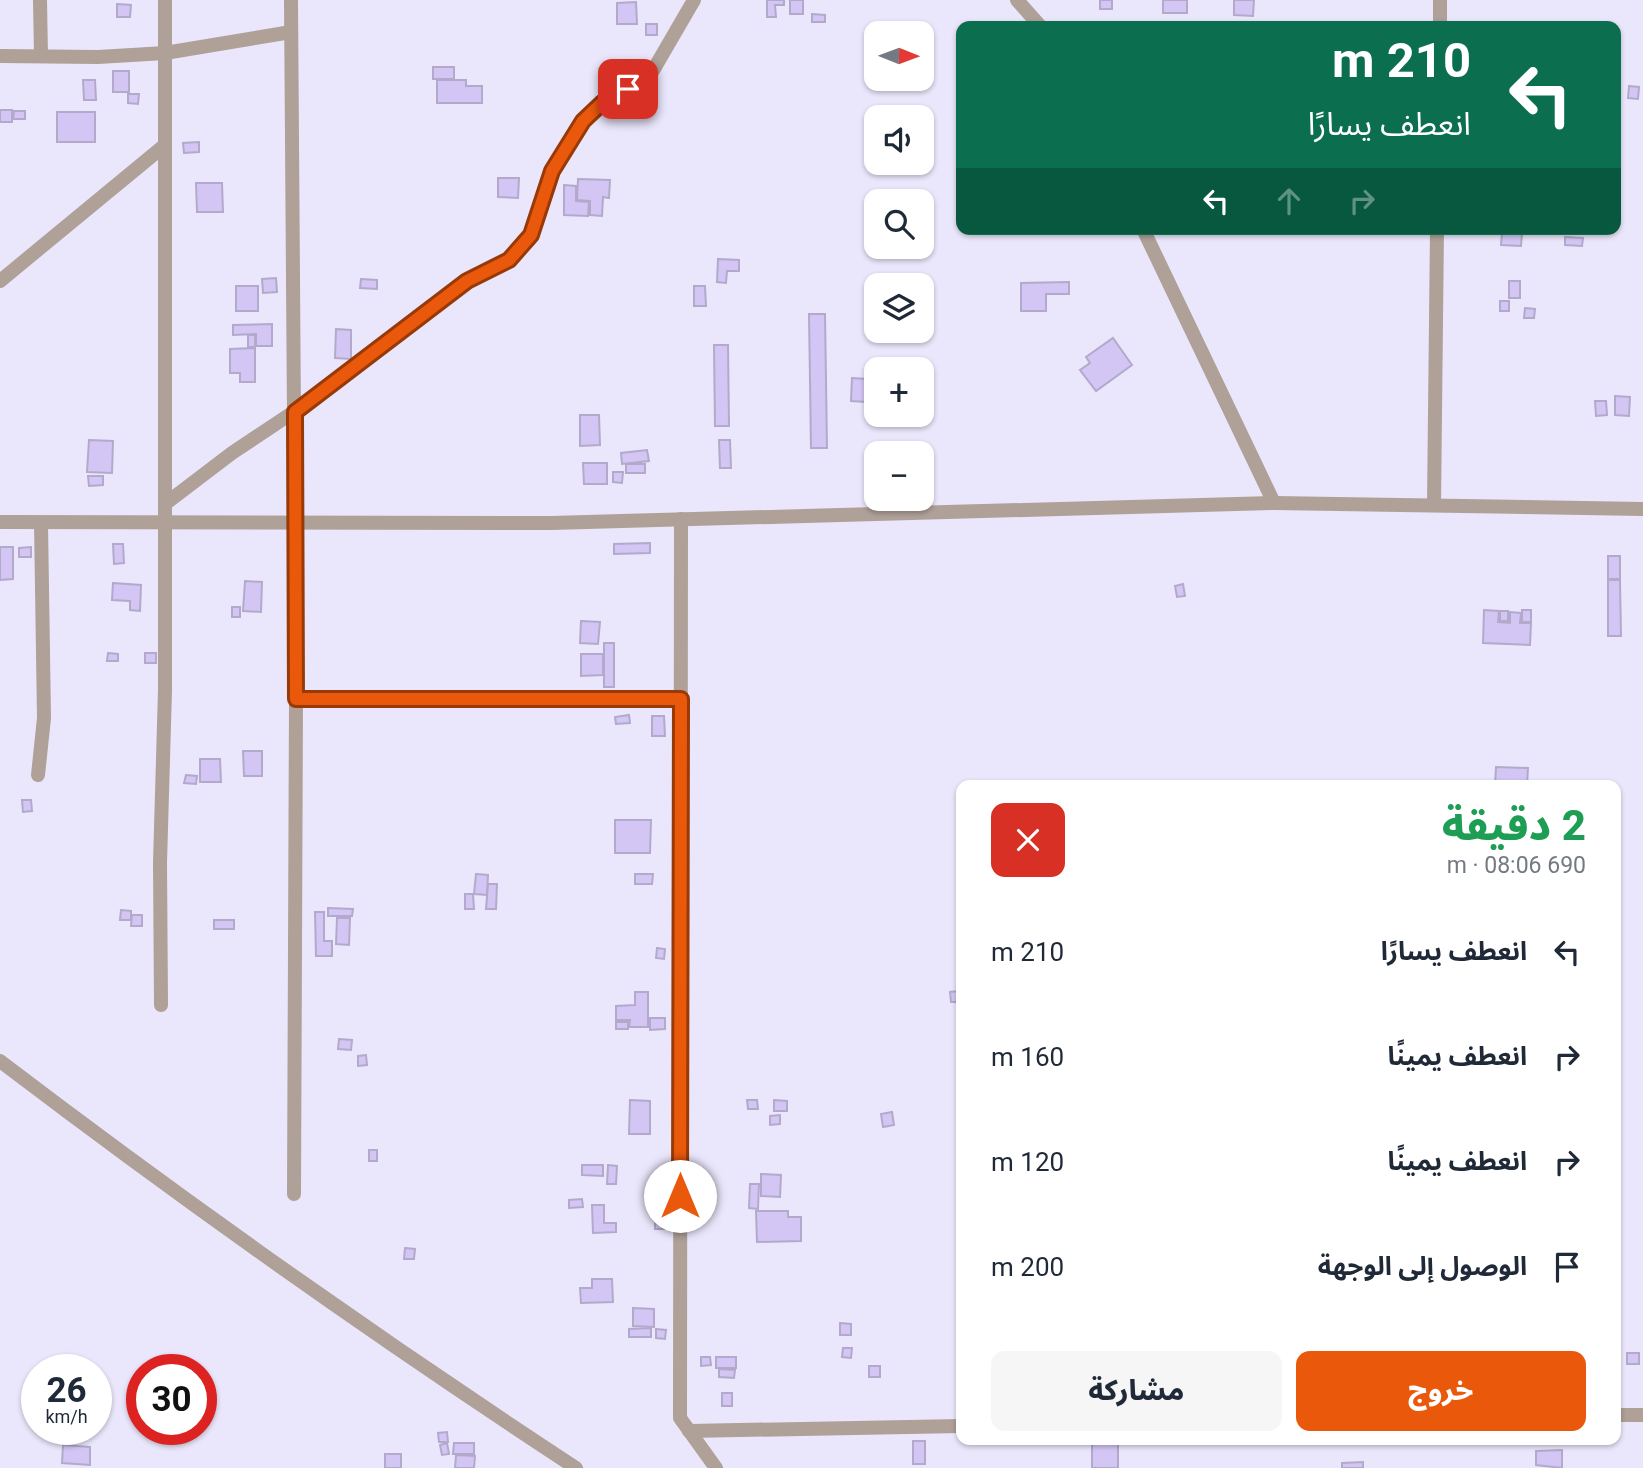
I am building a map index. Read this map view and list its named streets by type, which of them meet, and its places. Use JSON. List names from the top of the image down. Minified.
{"north":"right","page":{"map_buttons":["+","−"],"turn":["210 m","انعطف يسارًا"],"heading":["2 دقيقة","690 m · 08:06"],"list":[{"name":"انعطف يسارًا","value":"210 m"},{"name":"انعطف يمينًا","value":"160 m"},{"name":"انعطف يمينًا","value":"120 m"},{"name":"الوصول إلى الوجهة","value":"200 m"}],"buttons":["خروج","مشاركة"],"speed":"26 km/h","limit":"30"}}
